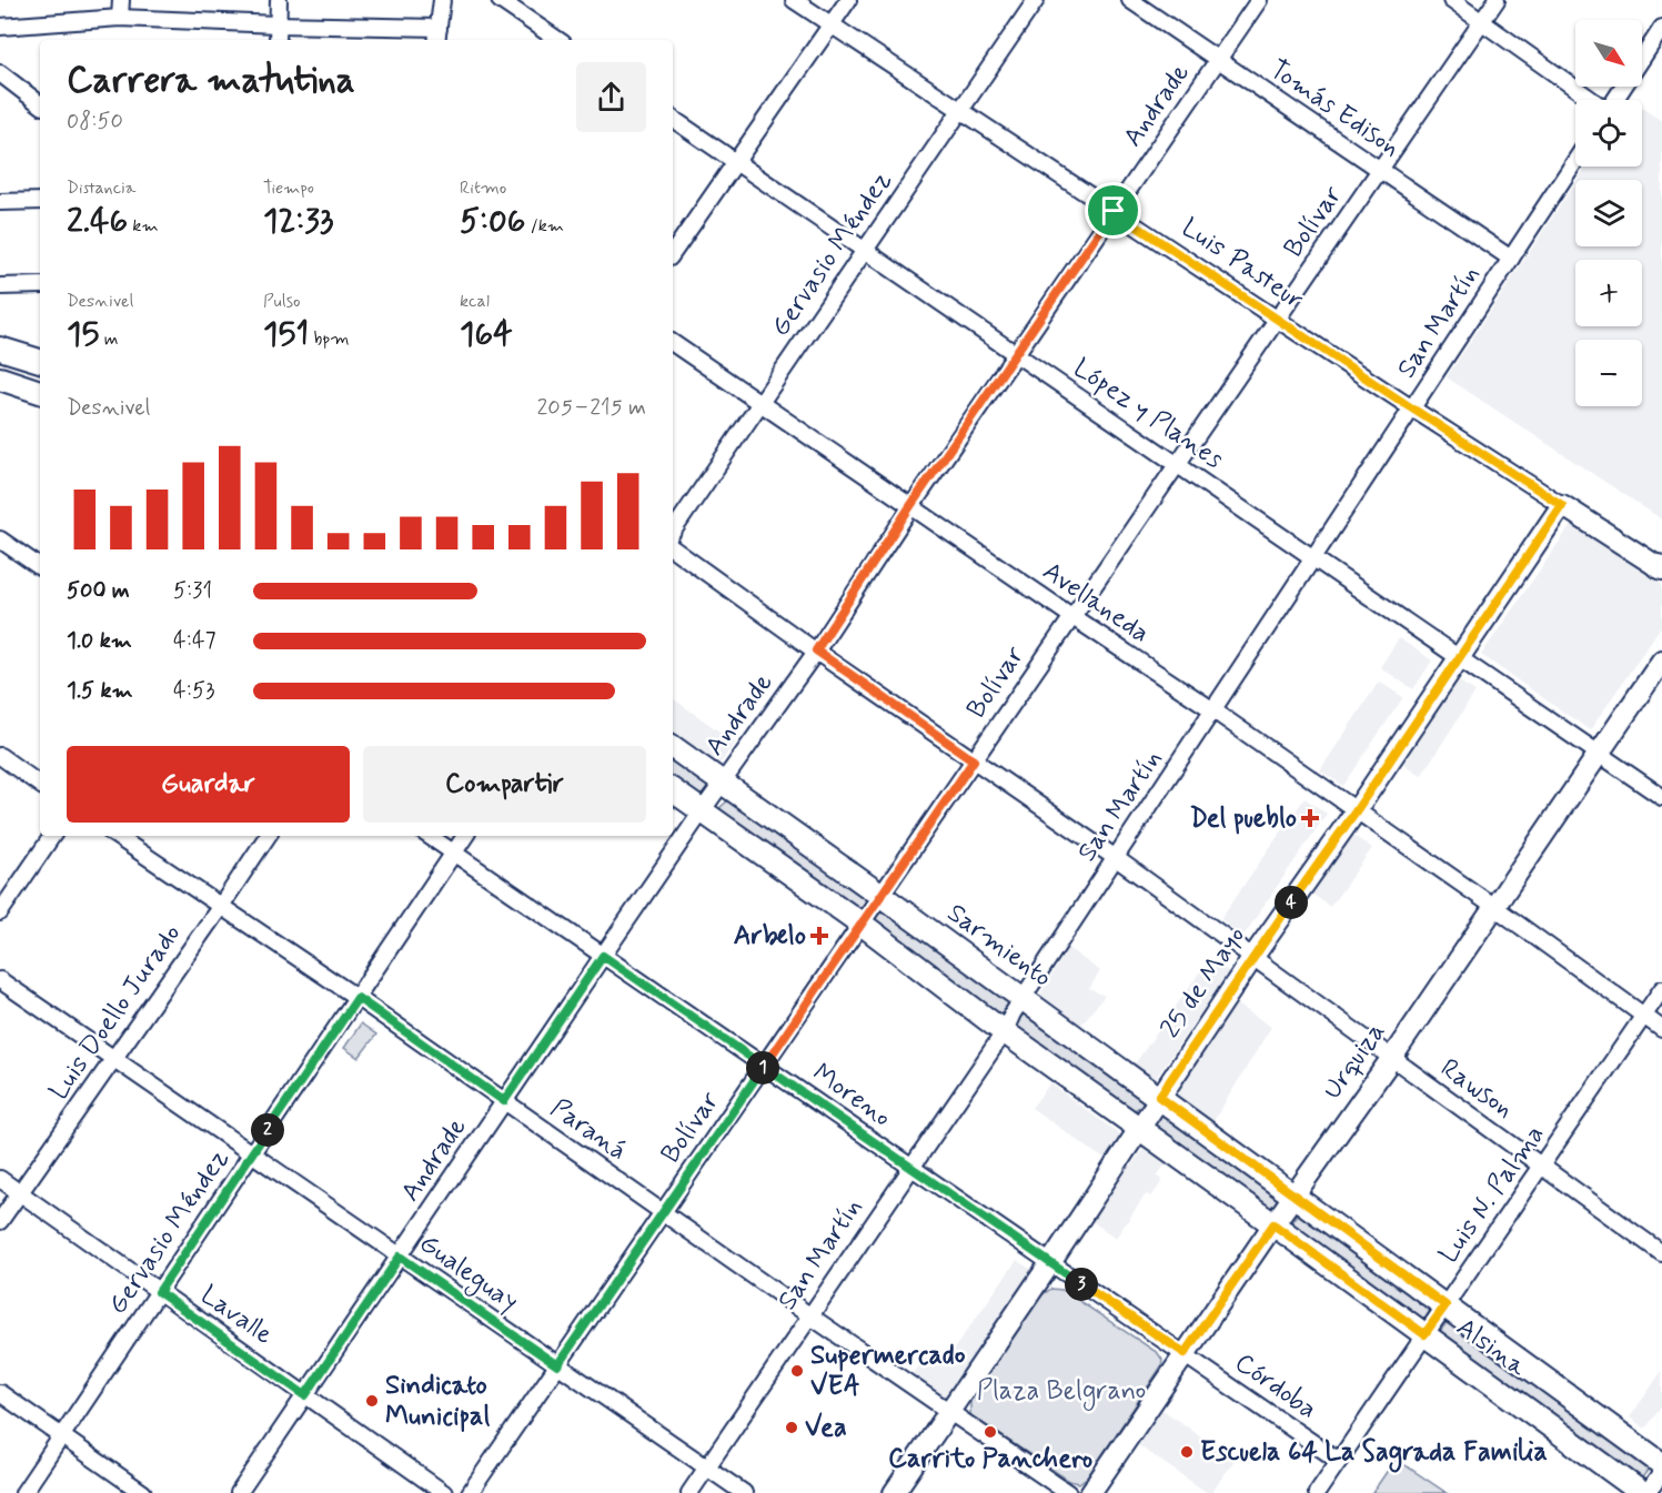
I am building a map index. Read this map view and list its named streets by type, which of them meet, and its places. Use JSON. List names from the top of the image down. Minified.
{"streets":{"main road":["Sarmiento","Alsina"],"street":["Andrade","Tomás Edison","Bolívar","Gervasio Méndez","Luis Pasteur","San Martín","López y Planes","Avellaneda","25 de Mayo","Luis Doello Jurado","Urquiza","Rawson","Moreno","Paraná","Luis N. Palma","Gualeguay","Lavalle","Córdoba"]},"crossings":[["Andrade","Tomás Edison"],["Andrade","Luis Pasteur"],["Andrade","López y Planes"],["Andrade","Avellaneda"],["Andrade","Sarmiento"],["Andrade","Rawson"],["Andrade","Moreno"],["Andrade","Paraná"],["Andrade","Gualeguay"],["Andrade","Lavalle"],["Tomás Edison","Bolívar"],["Tomás Edison","San Martín"],["Bolívar","Luis Pasteur"],["Bolívar","López y Planes"],["Bolívar","Avellaneda"],["Bolívar","Sarmiento"],["Bolívar","Rawson"],["Bolívar","Moreno"],["Bolívar","Paraná"],["Bolívar","Gualeguay"],["Gervasio Méndez","Luis Pasteur"],["Gervasio Méndez","López y Planes"],["Gervasio Méndez","Avellaneda"],["Gervasio Méndez","Moreno"],["Gervasio Méndez","Paraná"],["Gervasio Méndez","Gualeguay"],["Gervasio Méndez","Lavalle"],["Luis Pasteur","San Martín"],["Luis Pasteur","25 de Mayo"],["San Martín","López y Planes"],["San Martín","Avellaneda"],["San Martín","Sarmiento"],["San Martín","Rawson"],["San Martín","Moreno"],["San Martín","Paraná"],["San Martín","Gualeguay"],["López y Planes","25 de Mayo"],["López y Planes","Urquiza"],["Avellaneda","25 de Mayo"],["Avellaneda","Urquiza"],["Avellaneda","Luis N. Palma"],["Sarmiento","25 de Mayo"],["Sarmiento","Urquiza"],["Sarmiento","Alsina"],["25 de Mayo","Rawson"],["25 de Mayo","Moreno"],["25 de Mayo","Paraná"],["Luis Doello Jurado","Paraná"],["Luis Doello Jurado","Gualeguay"],["Luis Doello Jurado","Lavalle"],["Urquiza","Rawson"],["Urquiza","Moreno"],["Urquiza","Alsina"],["Urquiza","Córdoba"],["Rawson","Luis N. Palma"],["Moreno","Córdoba"],["Luis N. Palma","Alsina"],["Luis N. Palma","Córdoba"]],"parks":["Plaza Belgrano"],"places":{"health":["Del pueblo","Arbelo"],"other":["Supermercado VEA","Sindicato Municipal","Vea","Carrito Panchero","Escuela 64 La Sagrada Familia"]},"north":"bottom right","page":{"map_buttons":["+","−"],"heading":["Carrera matutina","08:50"],"stats":[["Distancia","2.46 km"],["Tiempo","12:33"],["Ritmo","5:06 /km"],["Desnivel","15 m"],["Pulso","151 bpm"],["kcal","164"]],"chart":["Desnivel","205–215 m"],"list":[{"name":"500 m","note":"5:31"},{"name":"1.0 km","note":"4:47"},{"name":"1.5 km","note":"4:53"}],"buttons":["Guardar","Compartir"],"pins":["4","1","2","3"]}}
